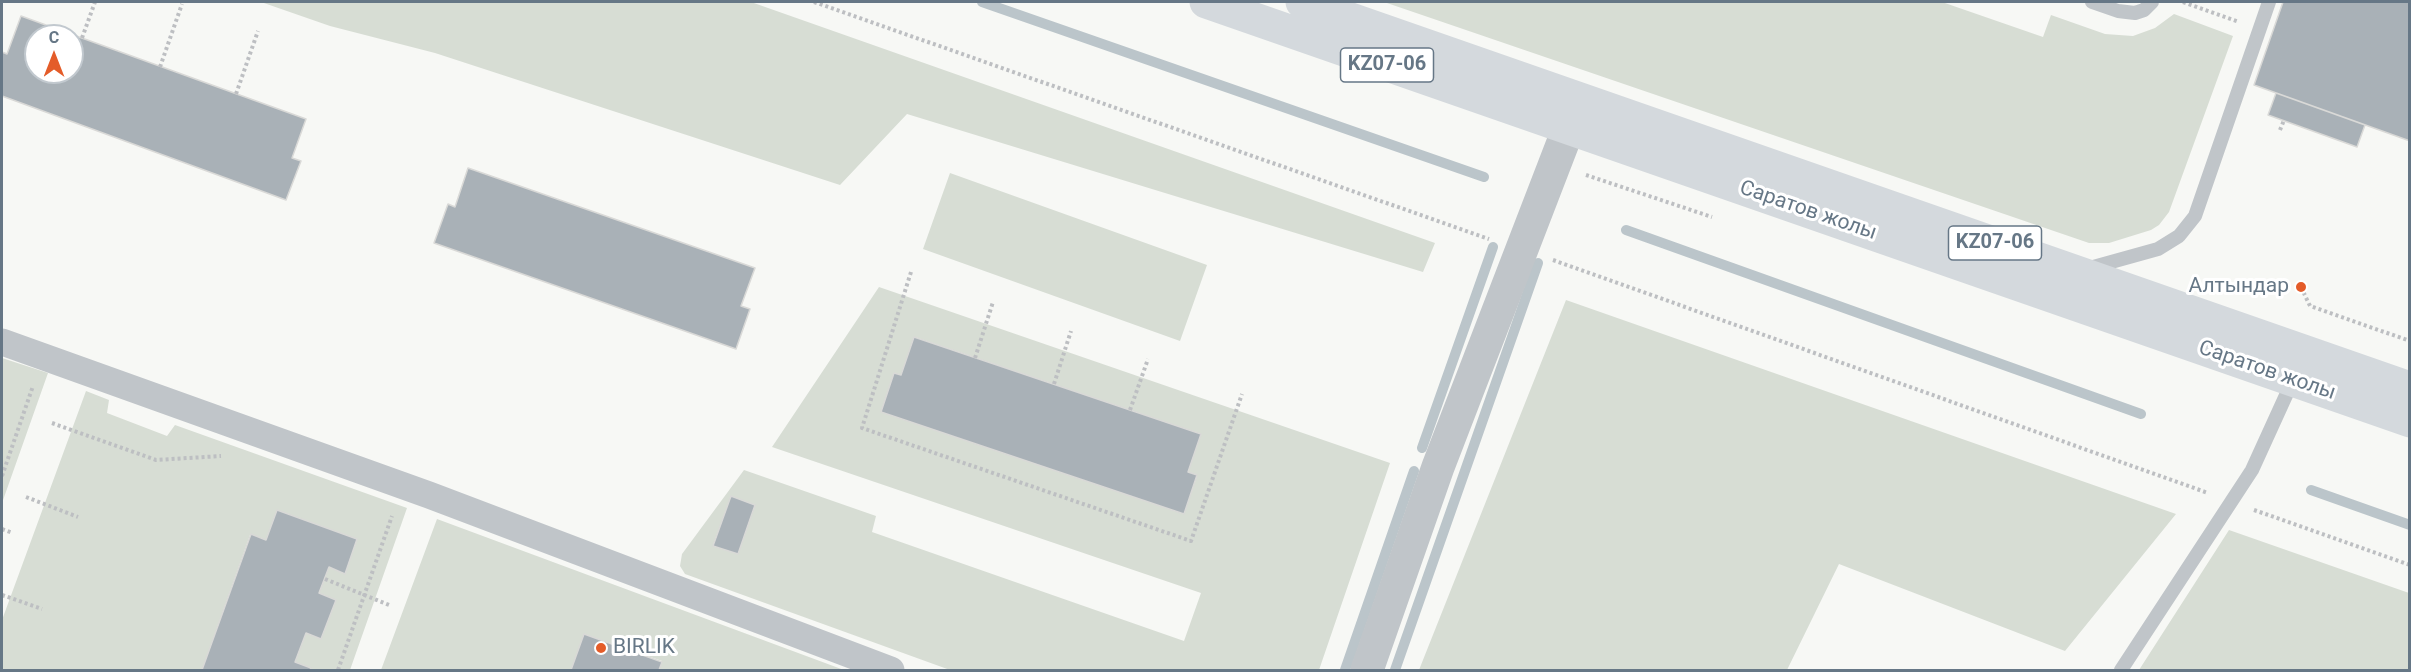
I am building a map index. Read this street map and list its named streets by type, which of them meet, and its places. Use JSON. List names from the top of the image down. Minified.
{"streets":{"main road":["KZ07-06","Саратов жолы"]},"places":["Алтындар","BIRLIK"],"north":"top"}
